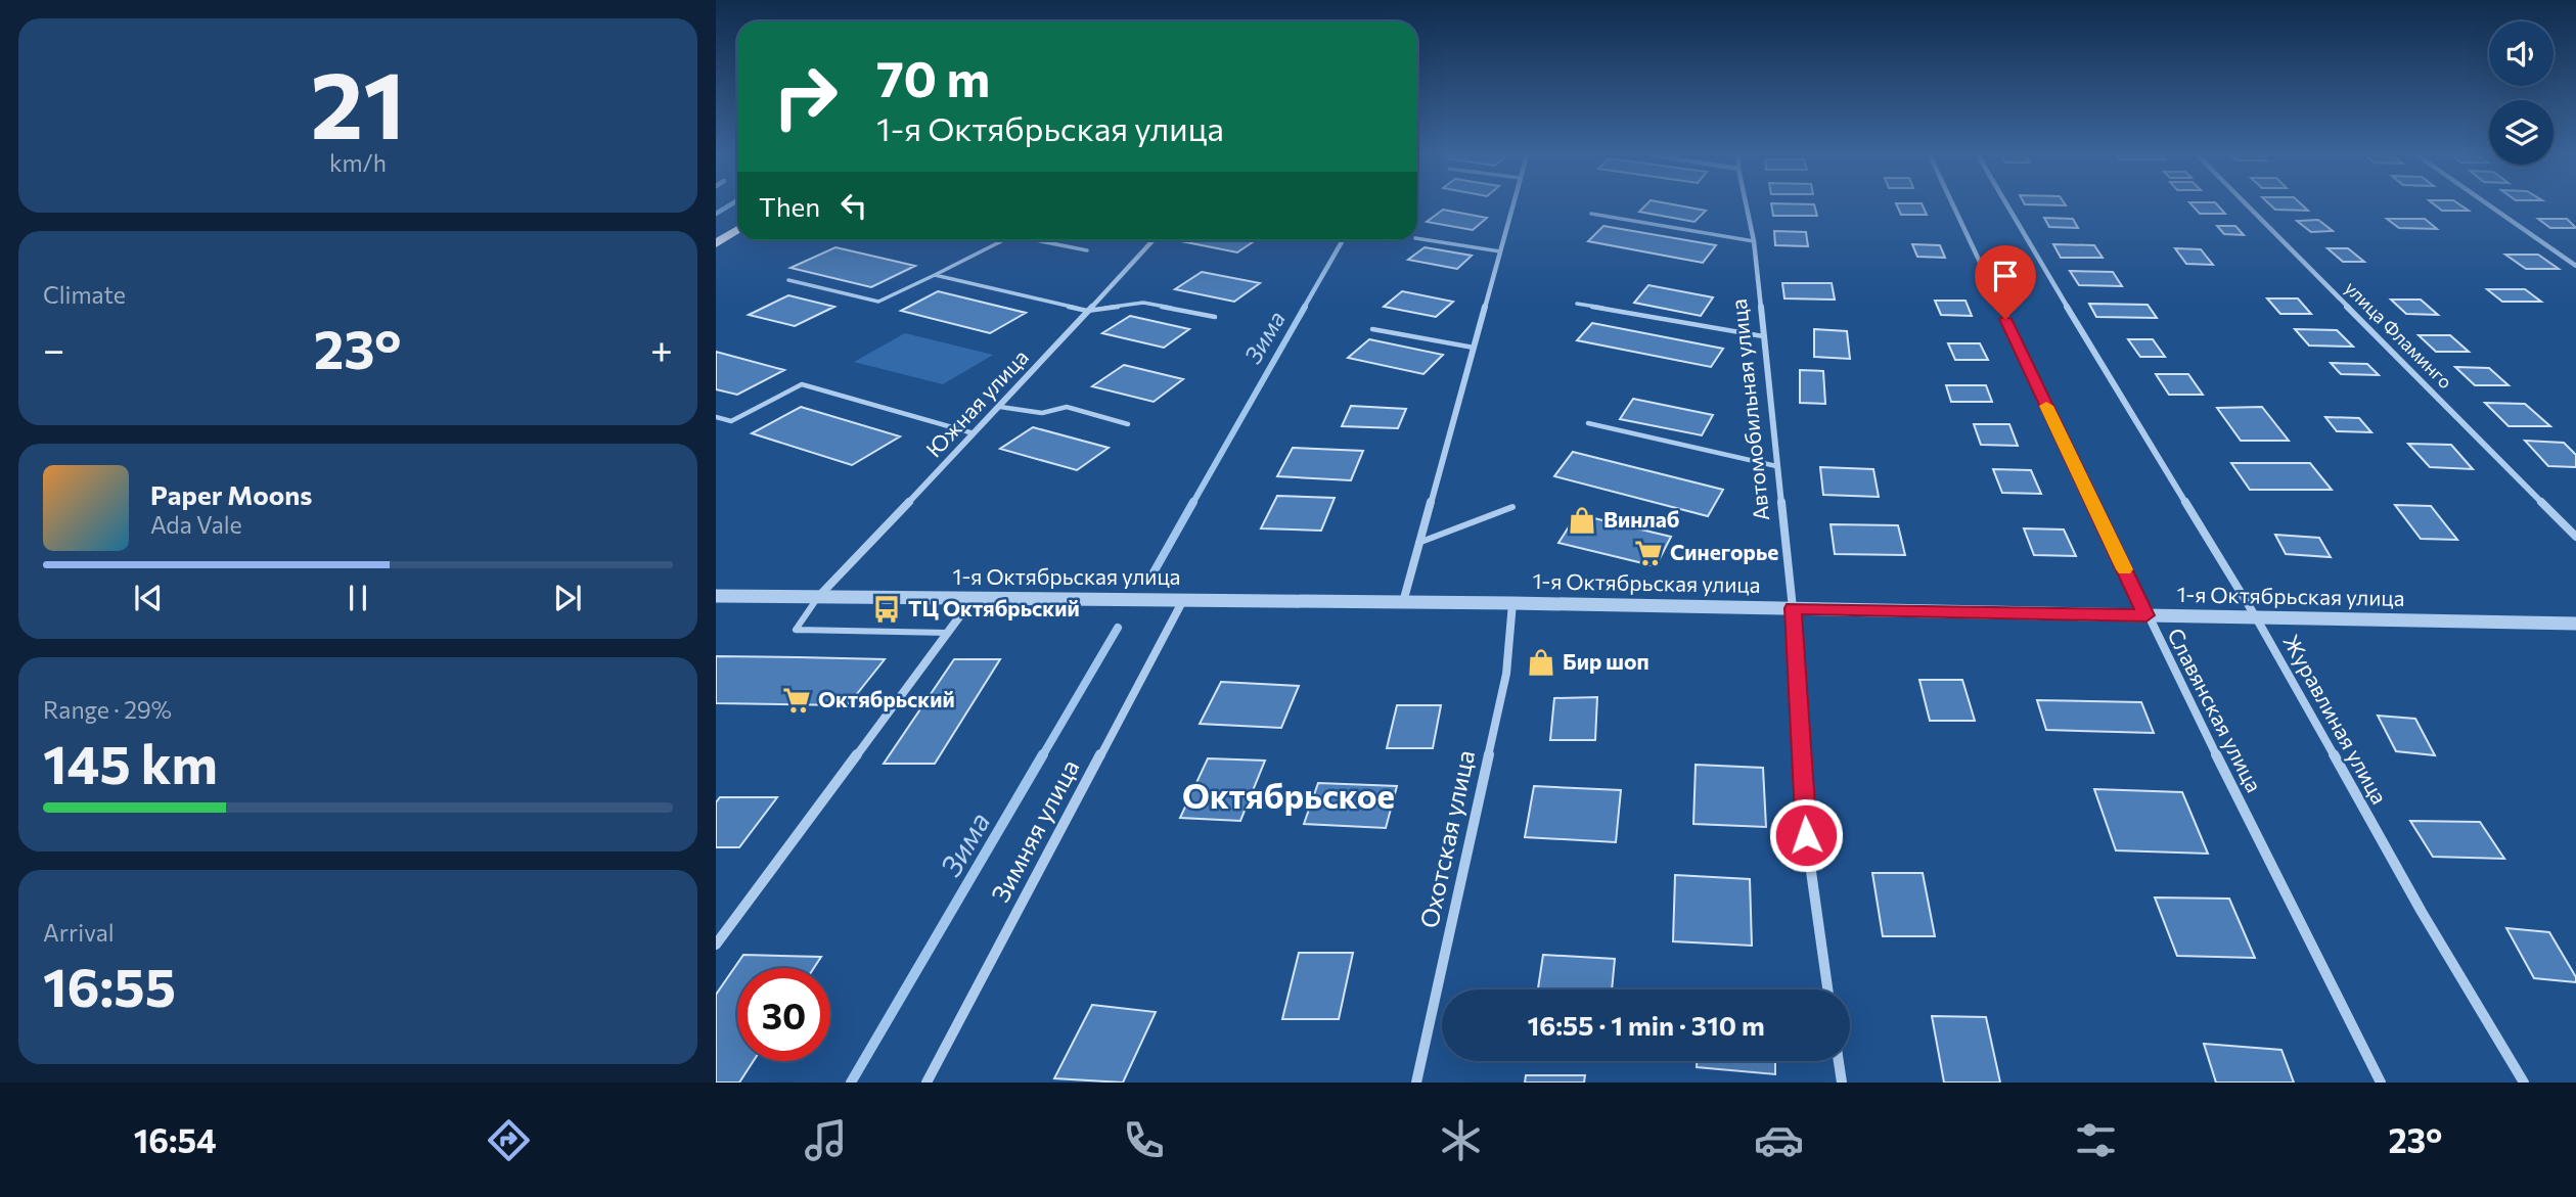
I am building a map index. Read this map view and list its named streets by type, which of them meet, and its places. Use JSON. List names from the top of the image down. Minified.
{"streets":{"street":["улица Фламинго","Южная улица","Автомобильная улица","1-я Октябрьская улица","Славянская улица","Журавлиная улица","Зимняя улица","Охотская улица"]},"crossings":[["Южная улица","1-я Октябрьская улица"],["Автомобильная улица","1-я Октябрьская улица"],["1-я Октябрьская улица","Славянская улица"],["1-я Октябрьская улица","Журавлиная улица"],["1-я Октябрьская улица","Зимняя улица"],["1-я Октябрьская улица","Охотская улица"]],"districts":["Октябрьское"],"water":["Зима"],"places":{"shop":["Винлаб","Бир шоп"],"supermarket":["Синегорье","Октябрьский"],"bus stop":["ТЦ Октябрьский"]},"page":{"tile":[["21","km/h"],"Climate",["Range · 29%","145 km"],["Arrival","16:55"]],"turn":["70 m","1-я Октябрьская улица"],"then":"Then","heat":["−","23°","+"],"song":["Paper Moons","Ada Vale"],"limit":"30","trip":"16:55 · 1 min · 310 m","tabs":["16:54","23°"]}}
